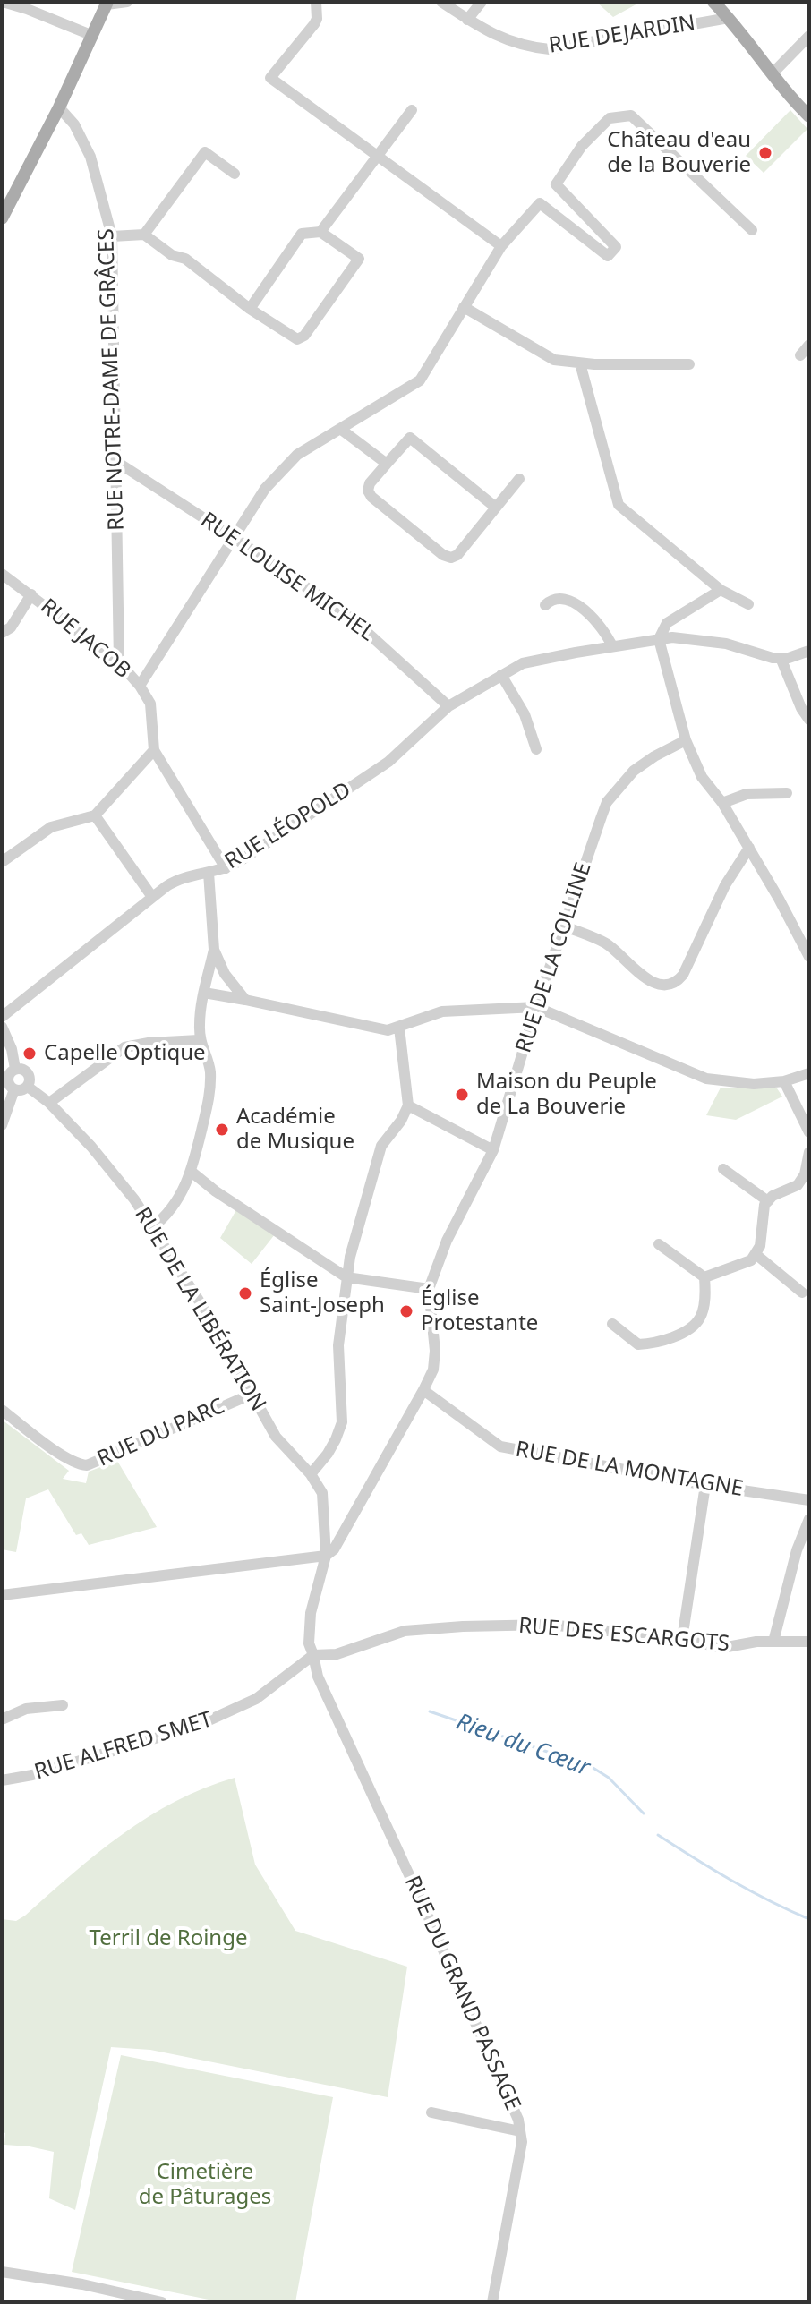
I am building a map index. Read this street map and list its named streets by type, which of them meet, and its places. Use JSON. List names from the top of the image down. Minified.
{"streets":{"street":["RUE DEJARDIN","RUE NOTRE-DAME DE GRÂCES","RUE LOUISE MICHEL","RUE JACOB","RUE LÉOPOLD","RUE DE LA COLLINE","RUE DE LA LIBÉRATION","RUE DU PARC","RUE DE LA MONTAGNE","RUE DES ESCARGOTS","RUE ALFRED SMET","RUE DU GRAND PASSAGE"]},"crossings":[["RUE NOTRE-DAME DE GRÂCES","RUE LOUISE MICHEL"],["RUE NOTRE-DAME DE GRÂCES","RUE JACOB"],["RUE LOUISE MICHEL","RUE LÉOPOLD"],["RUE JACOB","RUE LÉOPOLD"],["RUE DE LA COLLINE","RUE DE LA LIBÉRATION"],["RUE DE LA COLLINE","RUE DE LA MONTAGNE"],["RUE DE LA LIBÉRATION","RUE DU PARC"],["RUE DES ESCARGOTS","RUE ALFRED SMET"],["RUE DES ESCARGOTS","RUE DU GRAND PASSAGE"],["RUE ALFRED SMET","RUE DU GRAND PASSAGE"]],"water":["Rieu du Cœur"],"parks":["Terril de Roinge","Cimetière de Pâturages"],"places":["Château d'eau de la Bouverie","Capelle Optique","Maison du Peuple de La Bouverie","Académie de Musique","Église Saint-Joseph","Église Protestante"]}
